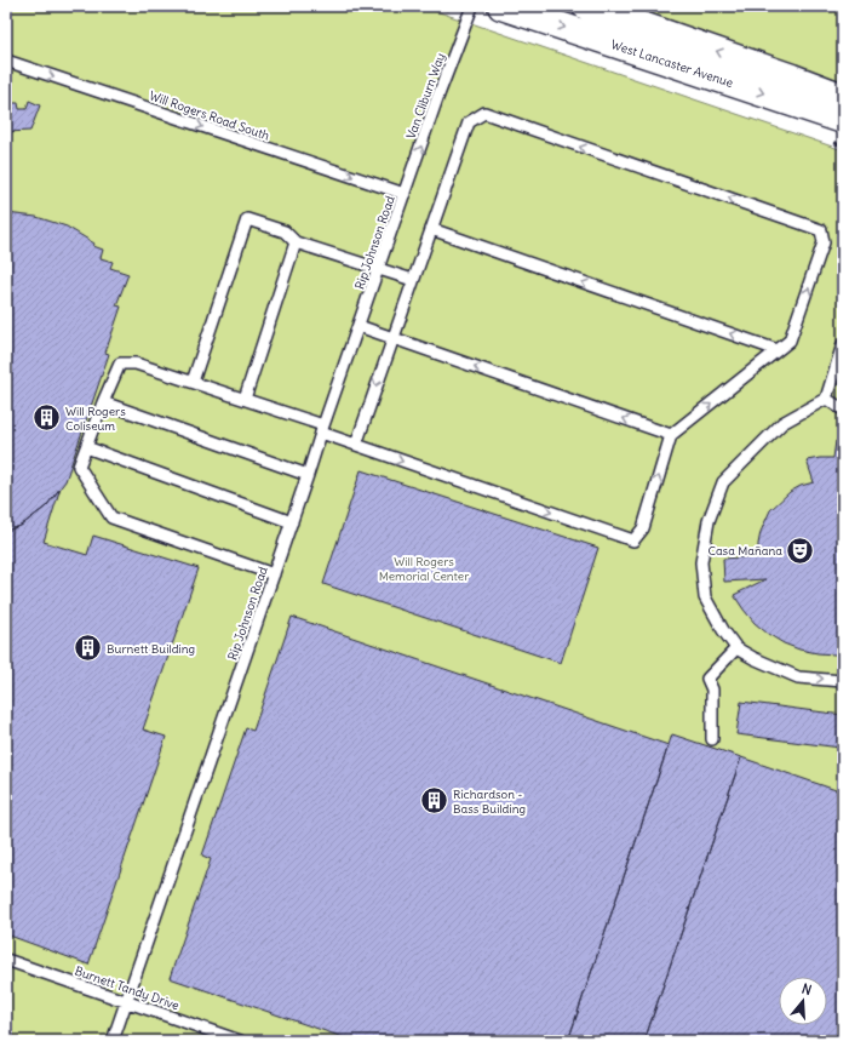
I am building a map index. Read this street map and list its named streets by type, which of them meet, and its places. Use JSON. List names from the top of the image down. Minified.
{"streets":{"main road":["West Lancaster Avenue"],"lane":["Van Cliburn Way","Will Rogers Road South","Rip Johnson Road","Burnett Tandy Drive"]},"crossings":[["Van Cliburn Way","Will Rogers Road South"],["Van Cliburn Way","Rip Johnson Road"],["Will Rogers Road South","Rip Johnson Road"],["Rip Johnson Road","Burnett Tandy Drive"]],"one_way":["Van Cliburn Way","Will Rogers Road South"],"parks":["Will Rogers Memorial Center"],"places":{"building":["Will Rogers Coliseum","Burnett Building","Richardson - Bass Building"],"theatre":["Casa Mañana"]},"north":"top"}
